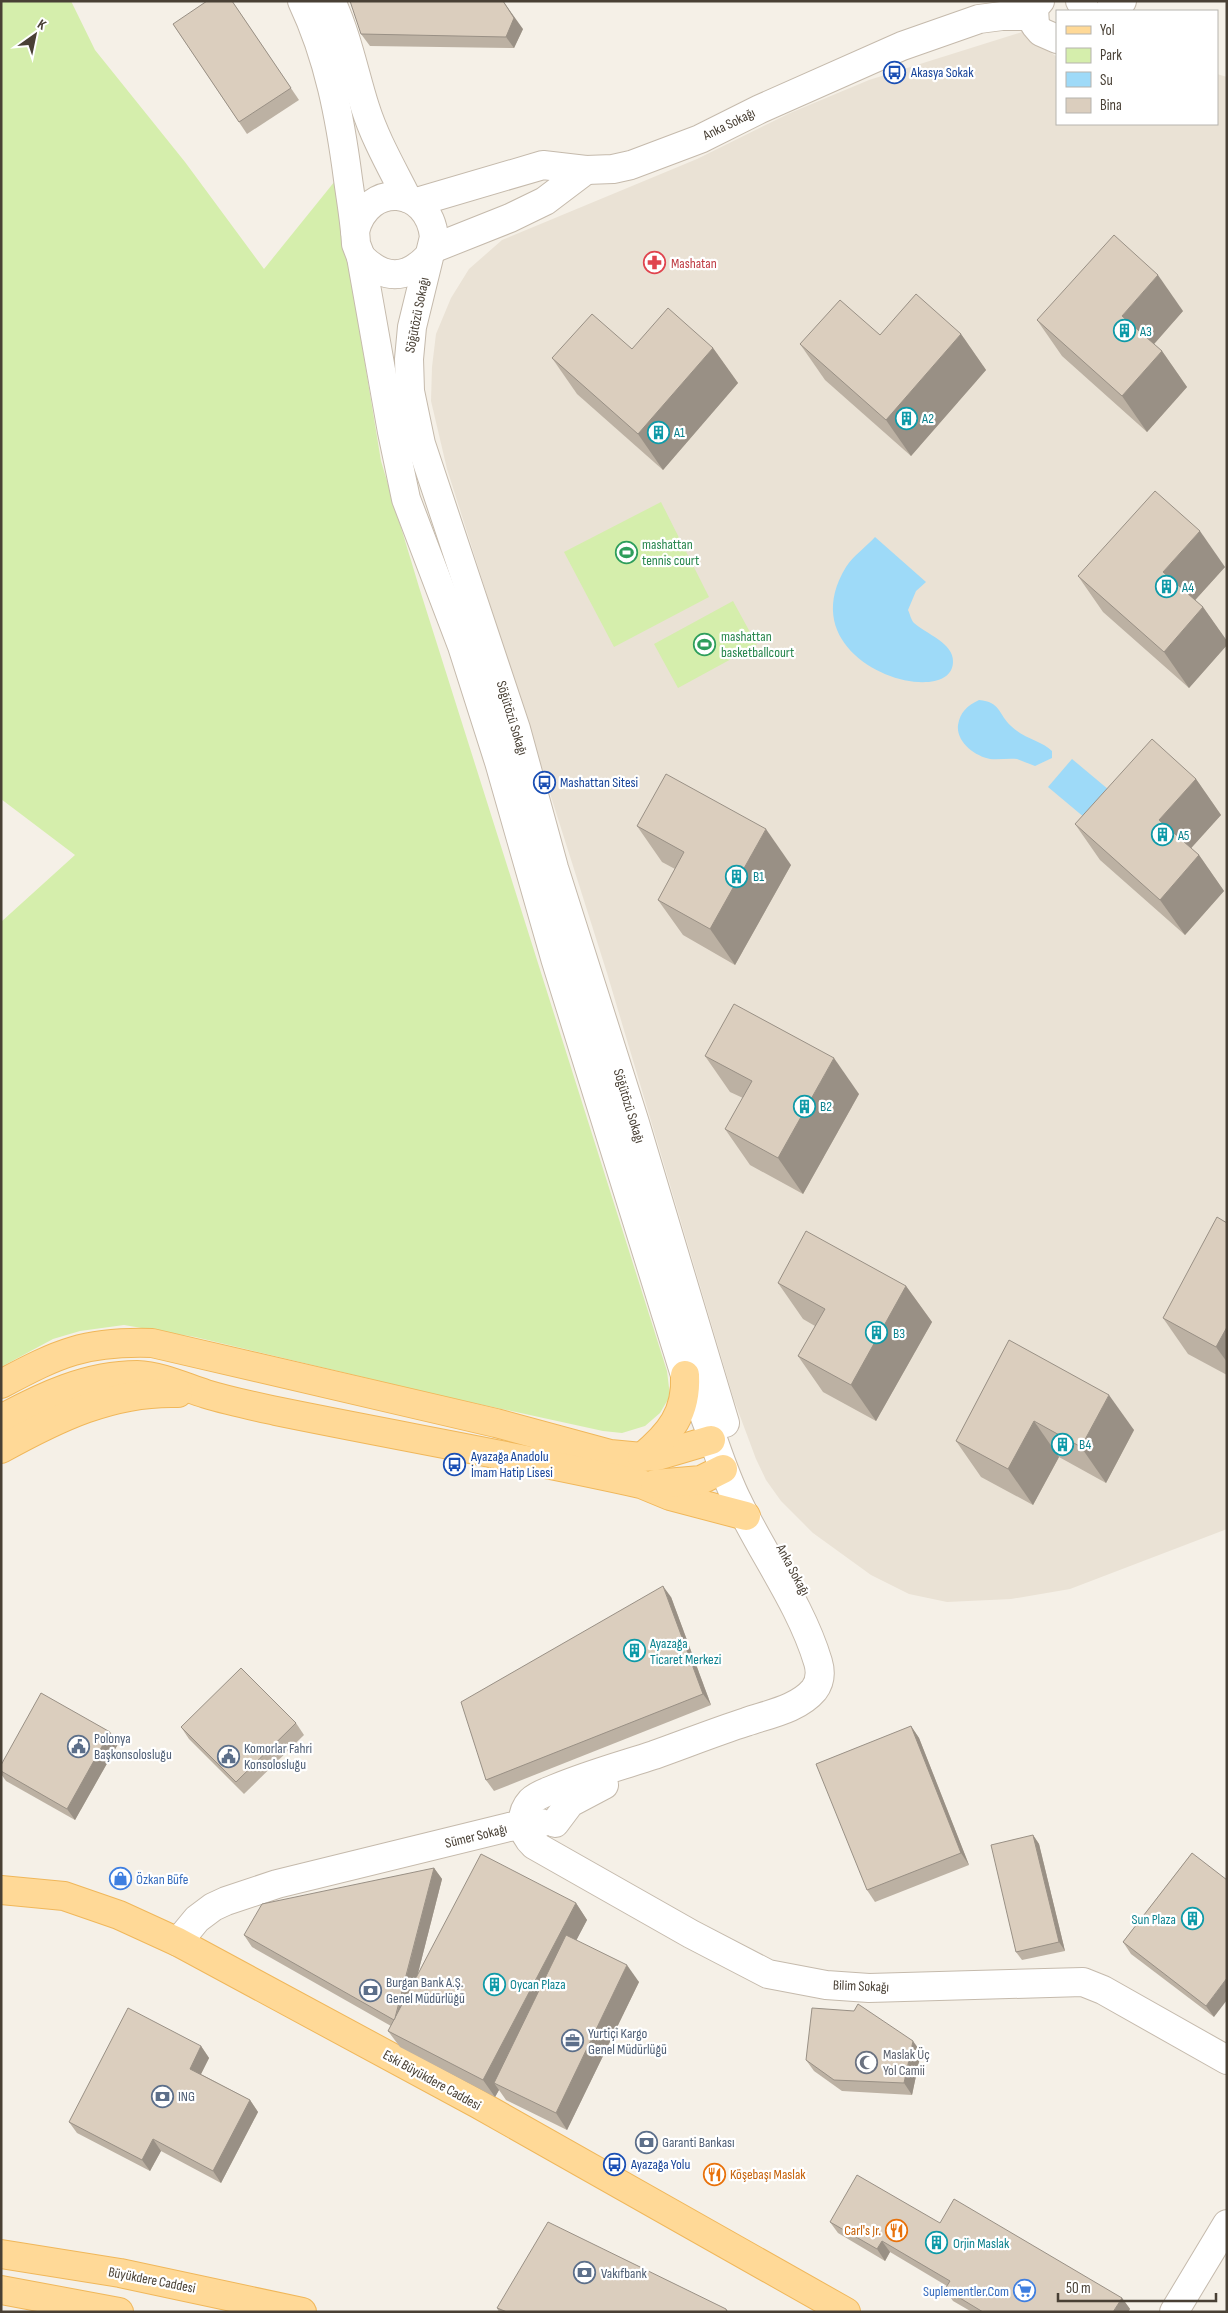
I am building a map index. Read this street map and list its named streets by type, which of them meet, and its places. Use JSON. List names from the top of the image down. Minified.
{"streets":{"main road":["Eski Büyükdere Caddesi","Büyükdere Caddesi"],"street":["Anka Sokağı","Söğütözü Sokağı","Sümer Sokağı","Bilim Sokağı"]},"crossings":[["Anka Sokağı","Söğütözü Sokağı"],["Anka Sokağı","Sümer Sokağı"],["Sümer Sokağı","Bilim Sokağı"],["Sümer Sokağı","Eski Büyükdere Caddesi"]],"places":{"bus stop":["Akasya Sokak","Mashattan Sitesi","Ayazağa Anadolu İmam Hatip Lisesi","Ayazağa Yolu"],"pharmacy":["Mashatan"],"building":["A3","A2","A1","A4","A5","B1","B2","B3","B4","Ayazağa Ticaret Merkezi","Sun Plaza","Oycan Plaza","Orjin Maslak"],"sports":["mashattan tennis court","mashattan basketballcourt"],"public building":["Polonya Başkonsolosluğu","Komorlar Fahri Konsolosluğu"],"shop":["Özkan Büfe"],"bank":["Burgan Bank A.Ş. Genel Müdürlüğü","ING","Garanti Bankası","Vakıfbank"],"office":["Yurtiçi Kargo Genel Müdürlüğü"],"mosque":["Maslak Üç Yol Camii"],"restaurant":["Köşebaşı Maslak","Carl's Jr."],"supermarket":["Suplementler.Com"]},"legend":["Yol","Park","Su","Bina"],"scale_bar":"50 m","north":"top right"}
